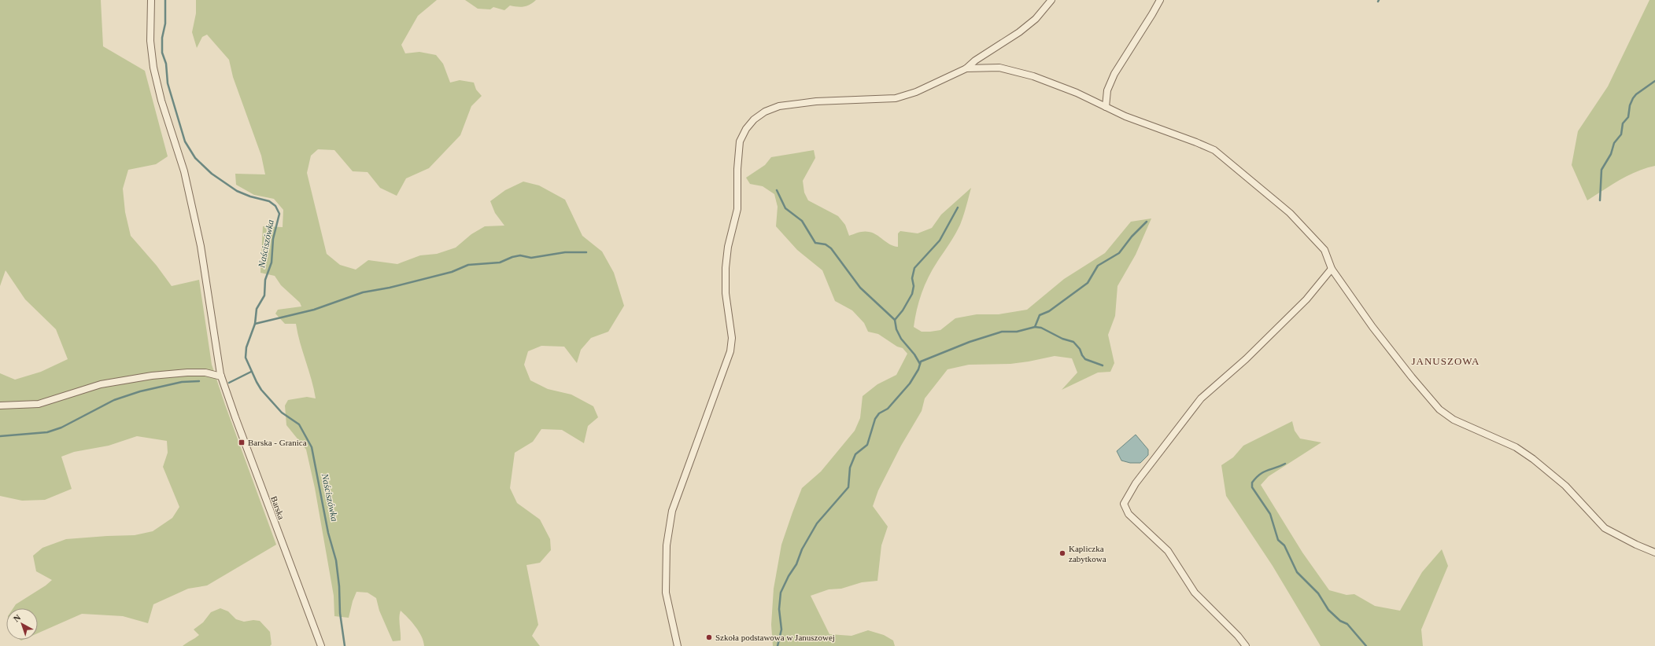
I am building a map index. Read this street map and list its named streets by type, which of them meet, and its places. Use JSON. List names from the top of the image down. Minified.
{"streets":{"street":["Barska"]},"districts":["JANUSZOWA"],"water":["Naściszówka"],"places":{"transit":["Barska - Granica"],"other":["Kapliczka zabytkowa","Szkoła podstawowa w Januszowej"]},"north":"top left"}
